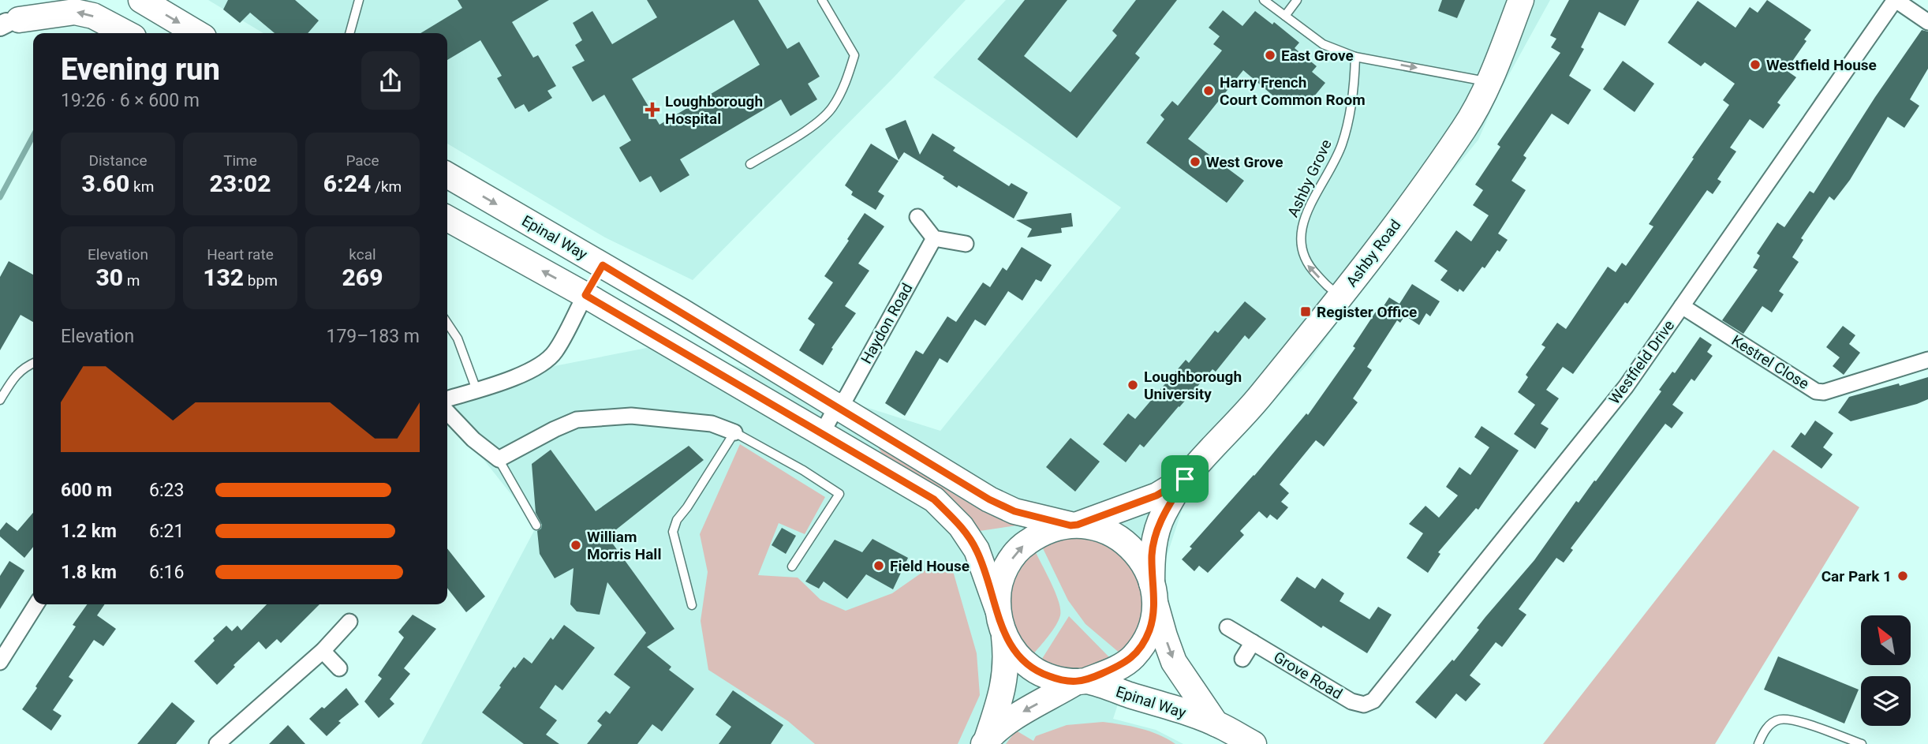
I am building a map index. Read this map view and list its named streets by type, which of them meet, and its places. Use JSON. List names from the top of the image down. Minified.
{"streets":{"main road":["Epinal Way","Ashby Road"],"street":["Haydon Road","Westfield Drive","Kestrel Close","Grove Road"],"lane":["Ashby Grove"]},"crossings":[["Ashby Grove","Ashby Road"],["Epinal Way","Ashby Road"],["Epinal Way","Haydon Road"],["Westfield Drive","Kestrel Close"],["Westfield Drive","Grove Road"]],"one_way":["Ashby Grove"],"places":{"other":["East Grove","Westfield House","Harry French Court Common Room","West Grove","Loughborough University","William Morris Hall","Field House","Car Park 1"],"health":["Loughborough Hospital"],"transit":["Register Office"]},"north":"top left","page":{"heading":["Evening run","19:26 · 6 × 600 m"],"stats":[["Distance","3.60 km"],["Time","23:02"],["Pace","6:24 /km"],["Elevation","30 m"],["Heart rate","132 bpm"],["kcal","269"]],"chart":["Elevation","179–183 m"],"list":[{"name":"600 m","note":"6:23"},{"name":"1.2 km","note":"6:21"},{"name":"1.8 km","note":"6:16"}]}}
